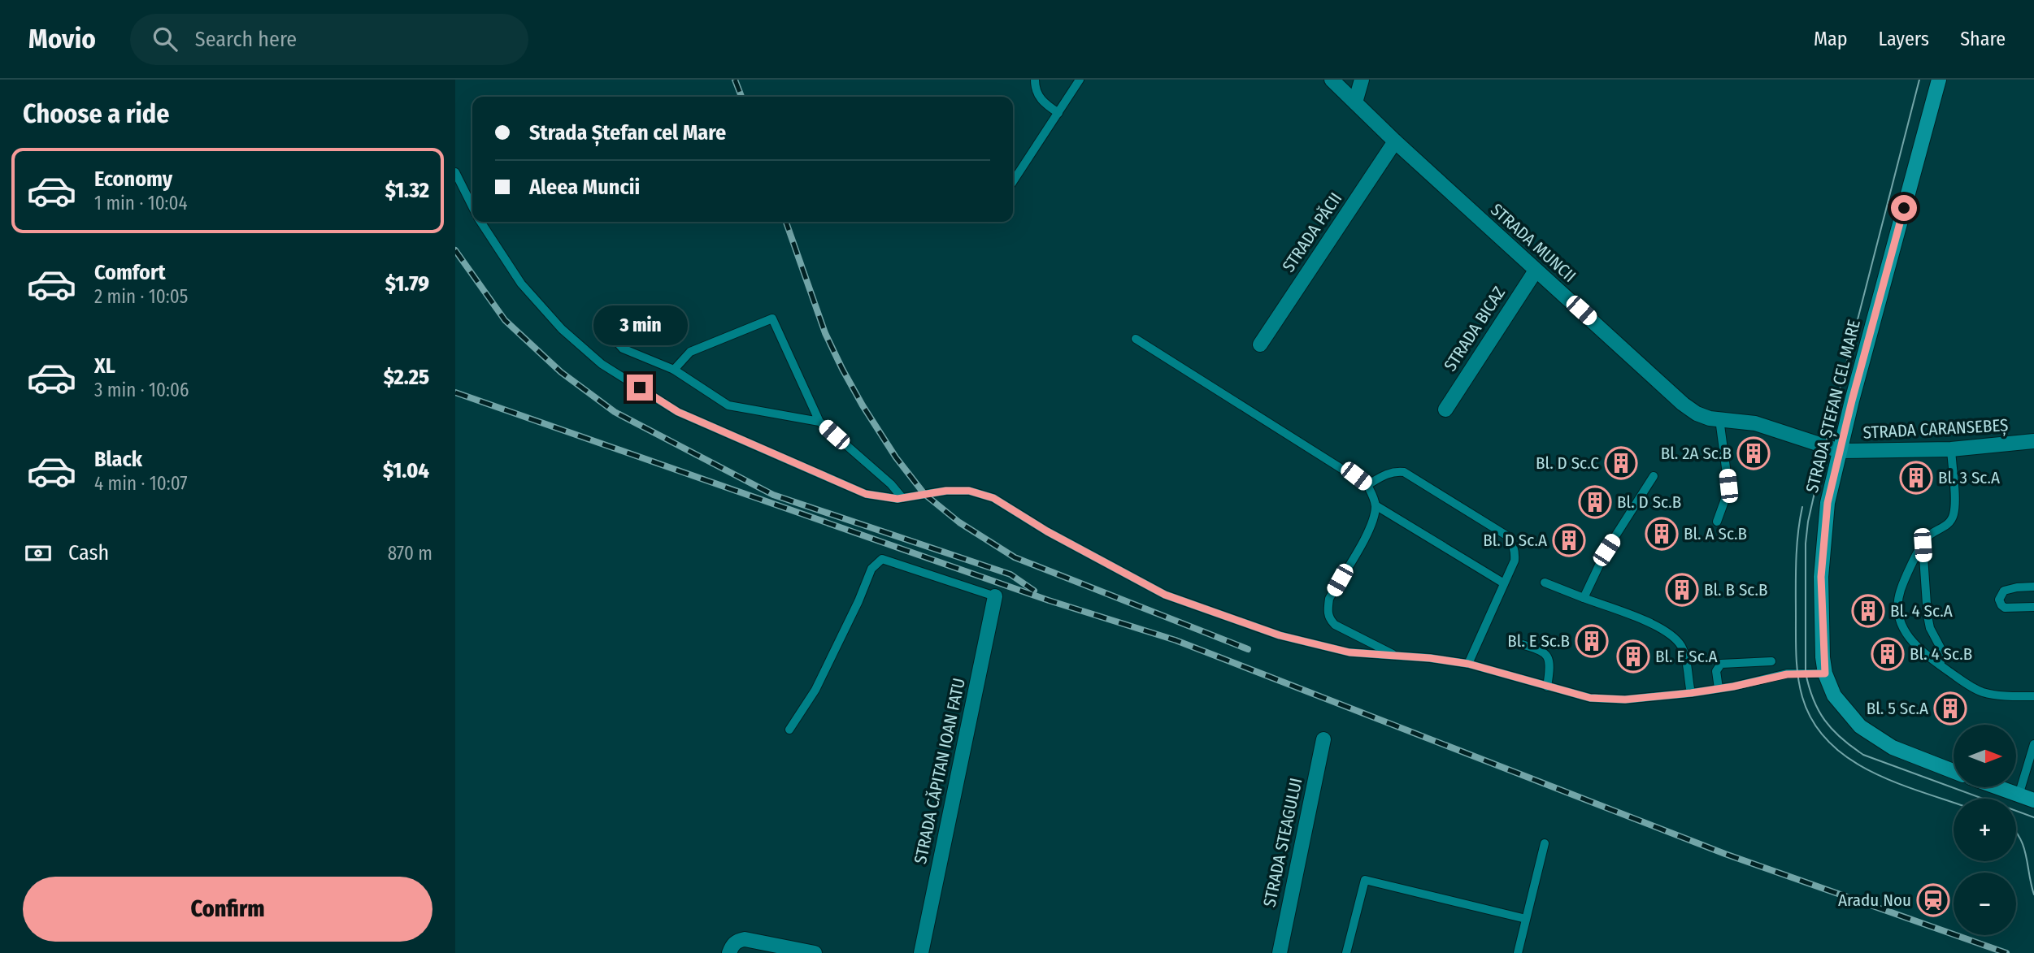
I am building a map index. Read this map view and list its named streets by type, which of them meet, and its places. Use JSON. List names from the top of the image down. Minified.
{"streets":{"main road":["STRADA ȘTEFAN CEL MARE"],"street":["STRADA PĂCII","STRADA MUNCII","STRADA BICAZ","STRADA CARANSEBEȘ","STRADA CĂPITAN IOAN FATU","STRADA STEAGULUI"]},"crossings":[["STRADA PĂCII","STRADA MUNCII"],["STRADA MUNCII","STRADA BICAZ"],["STRADA MUNCII","STRADA ȘTEFAN CEL MARE"],["STRADA MUNCII","STRADA CARANSEBEȘ"],["STRADA ȘTEFAN CEL MARE","STRADA CARANSEBEȘ"]],"places":{"building":["Bl. 2A Sc.B","Bl. D Sc.C","Bl. 3 Sc.A","Bl. D Sc.B","Bl. A Sc.B","Bl. D Sc.A","Bl. B Sc.B","Bl. 4 Sc.A","Bl. E Sc.B","Bl. 4 Sc.B","Bl. E Sc.A","Bl. 5 Sc.A"],"station":["Aradu Nou"]},"north":"right","page":{"header":"Movio","search":"Search here","nav":["Map","Layers","Share"],"heading":"Choose a ride","banner":["Strada Ștefan cel Mare","Aleea Muncii"],"list":[{"name":"Economy","note":"1 min · 10:04","value":"$1.32"},{"name":"Comfort","note":"2 min · 10:05","value":"$1.79"},{"name":"XL","note":"3 min · 10:06","value":"$2.25"},{"name":"Black","note":"4 min · 10:07","value":"$1.04"}],"bubble":"3 min","pay":["Cash","870 m"],"map_buttons":["+","−"],"buttons":"Confirm"}}
